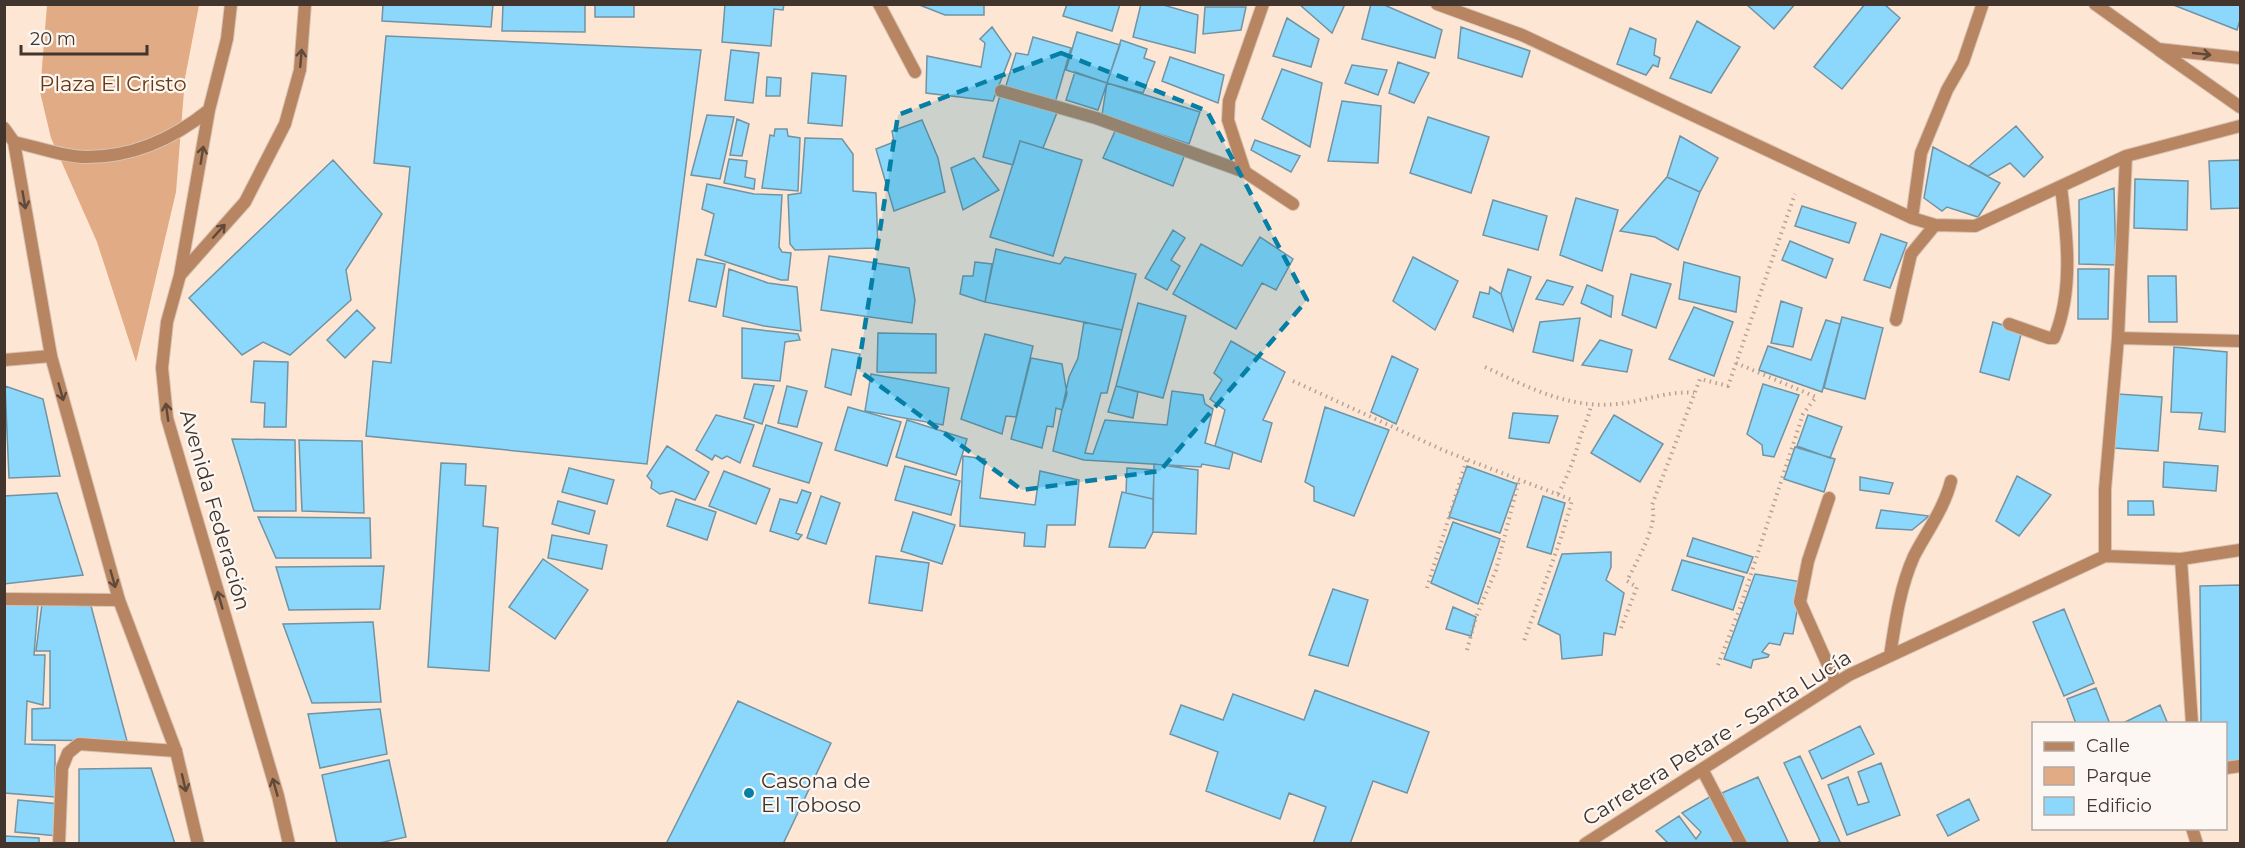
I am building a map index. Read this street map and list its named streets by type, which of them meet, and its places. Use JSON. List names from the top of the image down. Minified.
{"streets":{"street":["Avenida Federación","Carretera Petare - Santa Lucía"]},"parks":["Plaza El Cristo"],"places":["Casona de El Toboso"],"legend":["Calle","Parque","Edificio"],"scale_bar":"20 m"}
